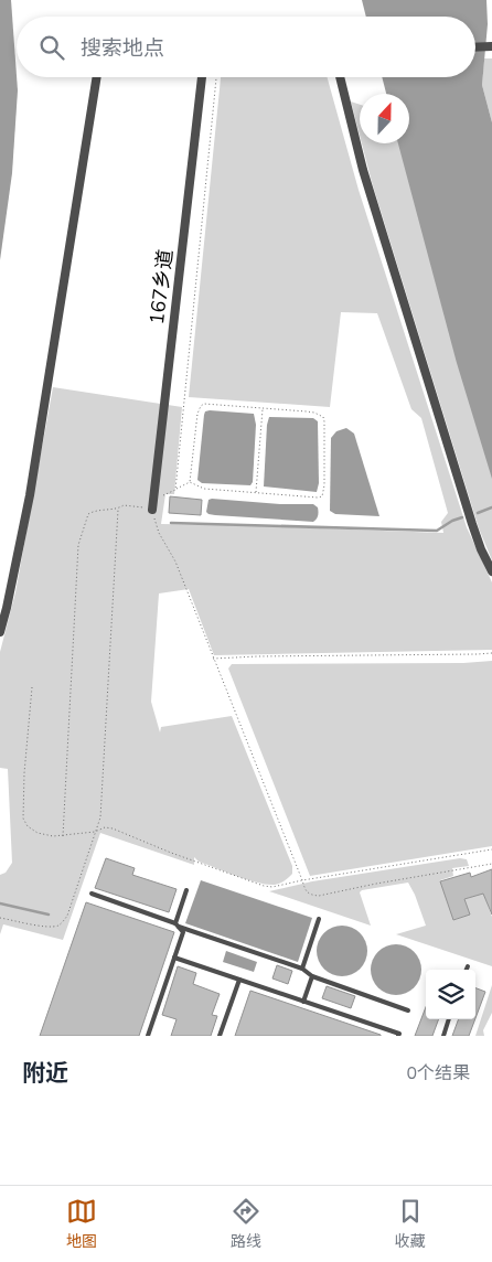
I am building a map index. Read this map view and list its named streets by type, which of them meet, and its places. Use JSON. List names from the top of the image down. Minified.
{"streets":{"street":["167乡道"]},"north":"top","page":{"search":"搜索地点","heading":["附近","0个结果"],"nav":["地图","路线","收藏"]}}
